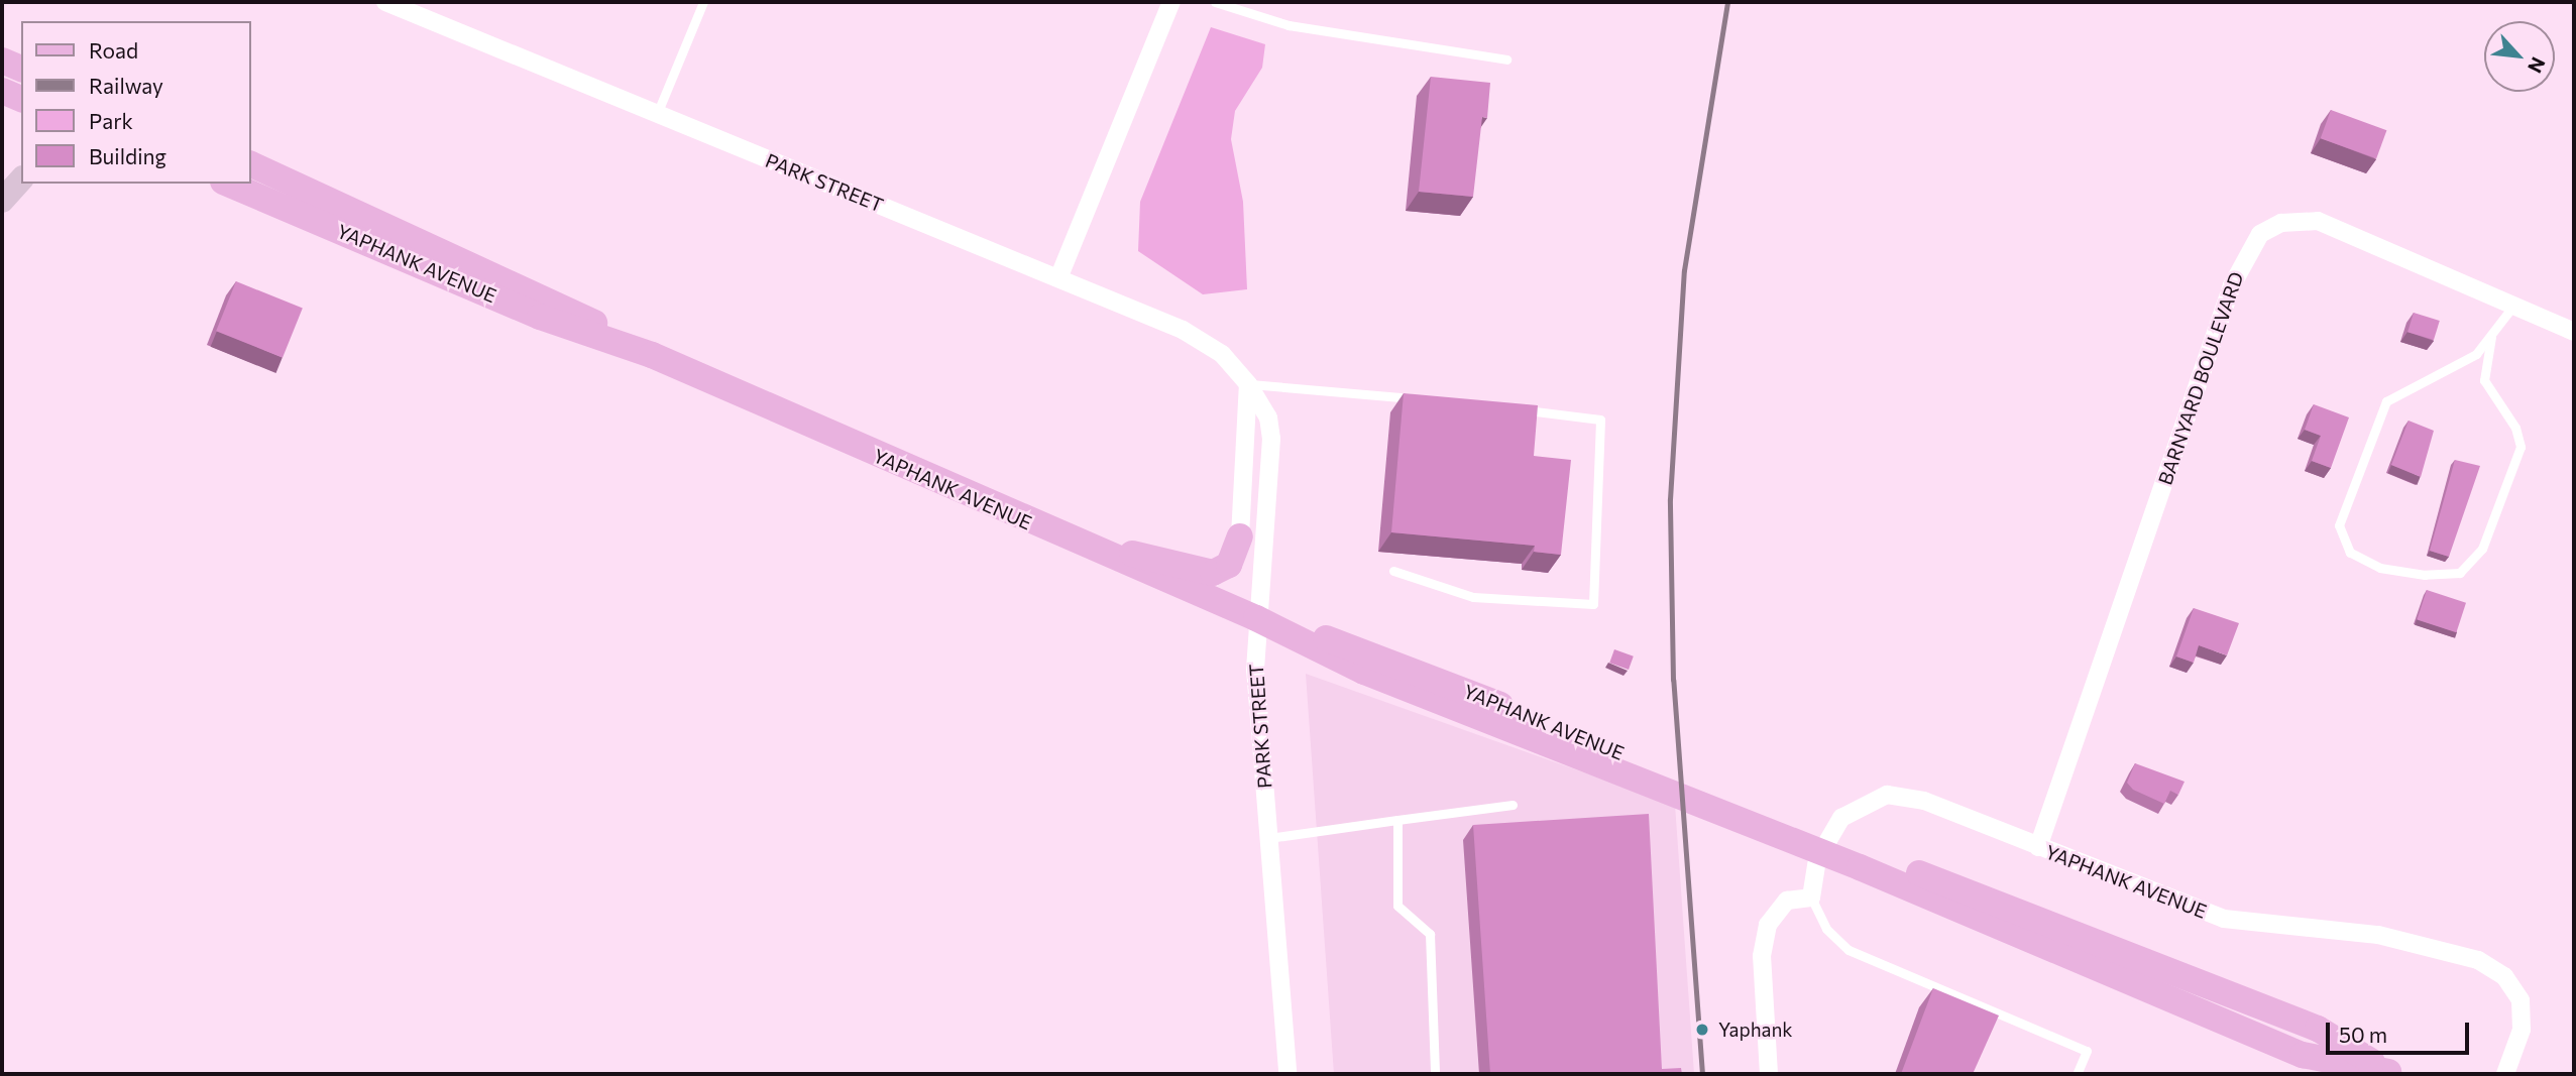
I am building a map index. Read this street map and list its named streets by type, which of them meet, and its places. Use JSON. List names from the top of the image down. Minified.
{"streets":{"main road":["YAPHANK AVENUE"],"street":["PARK STREET","BARNYARD BOULEVARD"]},"crossings":[["PARK STREET","YAPHANK AVENUE"],["YAPHANK AVENUE","BARNYARD BOULEVARD"]],"places":["Yaphank"],"legend":["Road","Railway","Park","Building"],"scale_bar":"50 m","north":"bottom right"}
